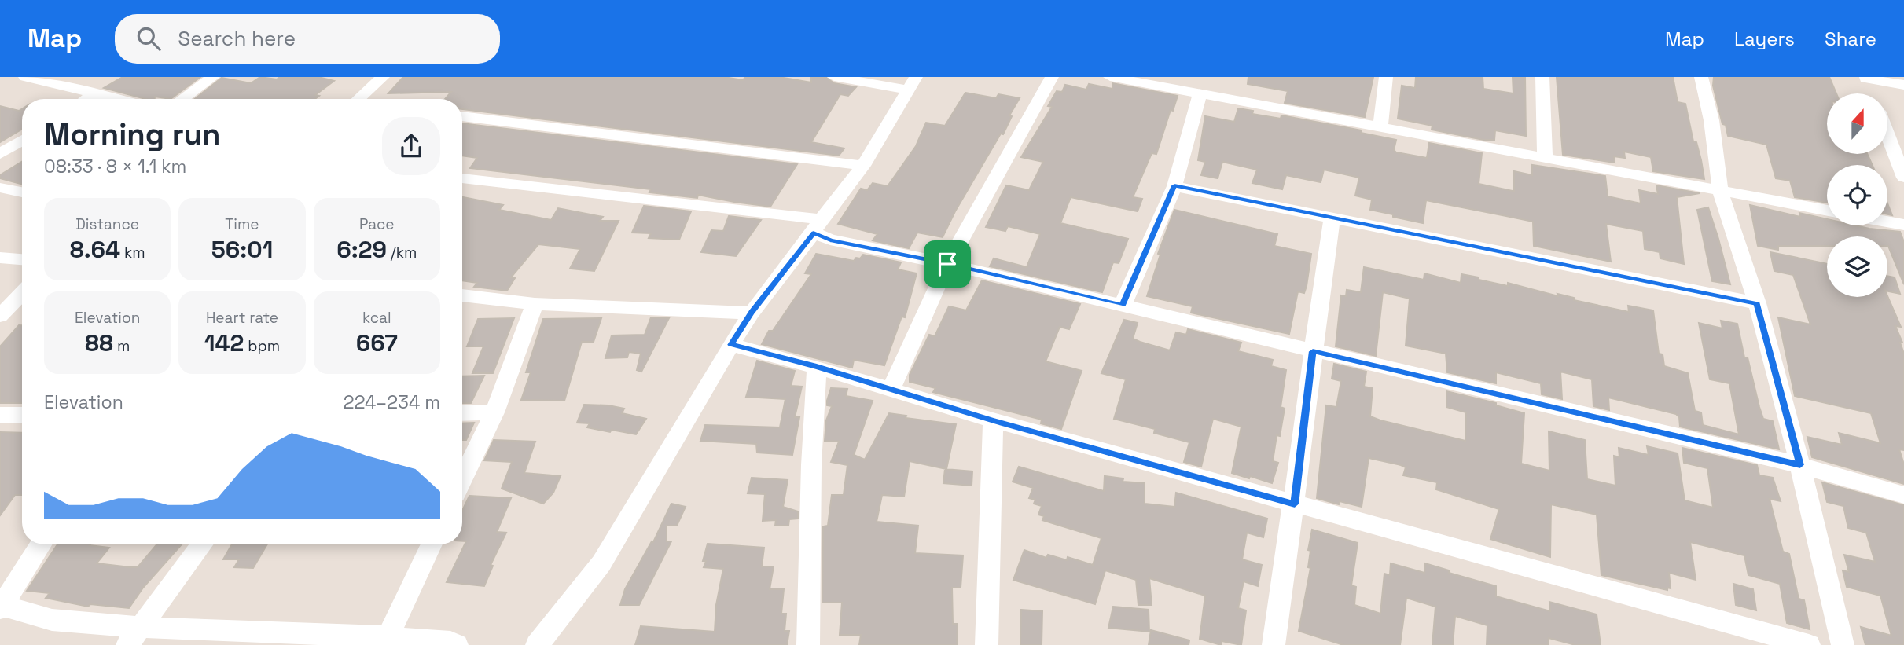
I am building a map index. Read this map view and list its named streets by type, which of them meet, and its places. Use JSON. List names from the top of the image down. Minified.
{"north":"top","page":{"header":"Map","search":"Search here","nav":["Map","Layers","Share"],"heading":["Morning run","08:33 · 8 × 1.1 km"],"stats":[["Distance","8.64 km"],["Time","56:01"],["Pace","6:29 /km"],["Elevation","88 m"],["Heart rate","142 bpm"],["kcal","667"]],"chart":["Elevation","224–234 m"]}}
